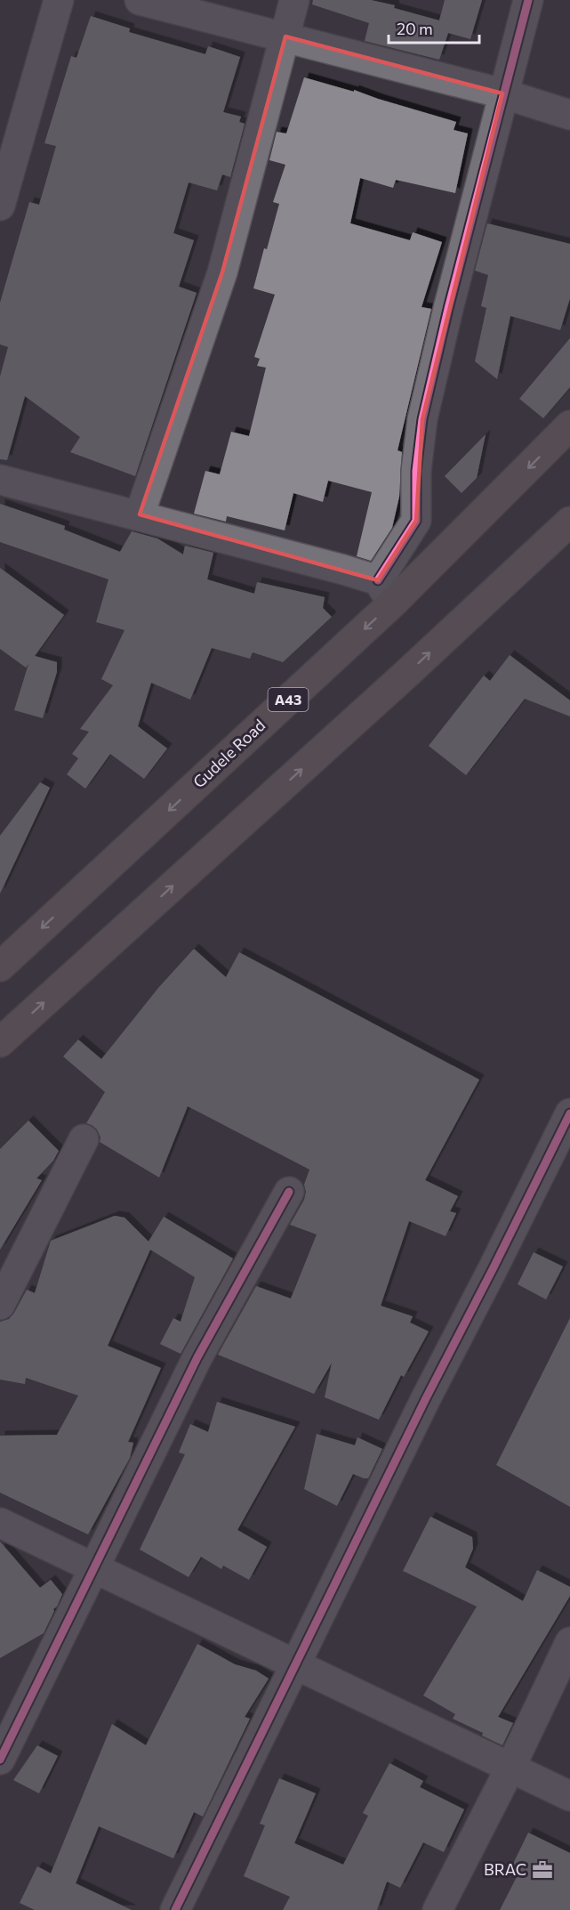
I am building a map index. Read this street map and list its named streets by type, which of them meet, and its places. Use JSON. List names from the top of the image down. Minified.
{"streets":{"highway":["A43","Gudele Road"]},"places":{"office":["BRAC"]},"scale_bar":"20 m"}
